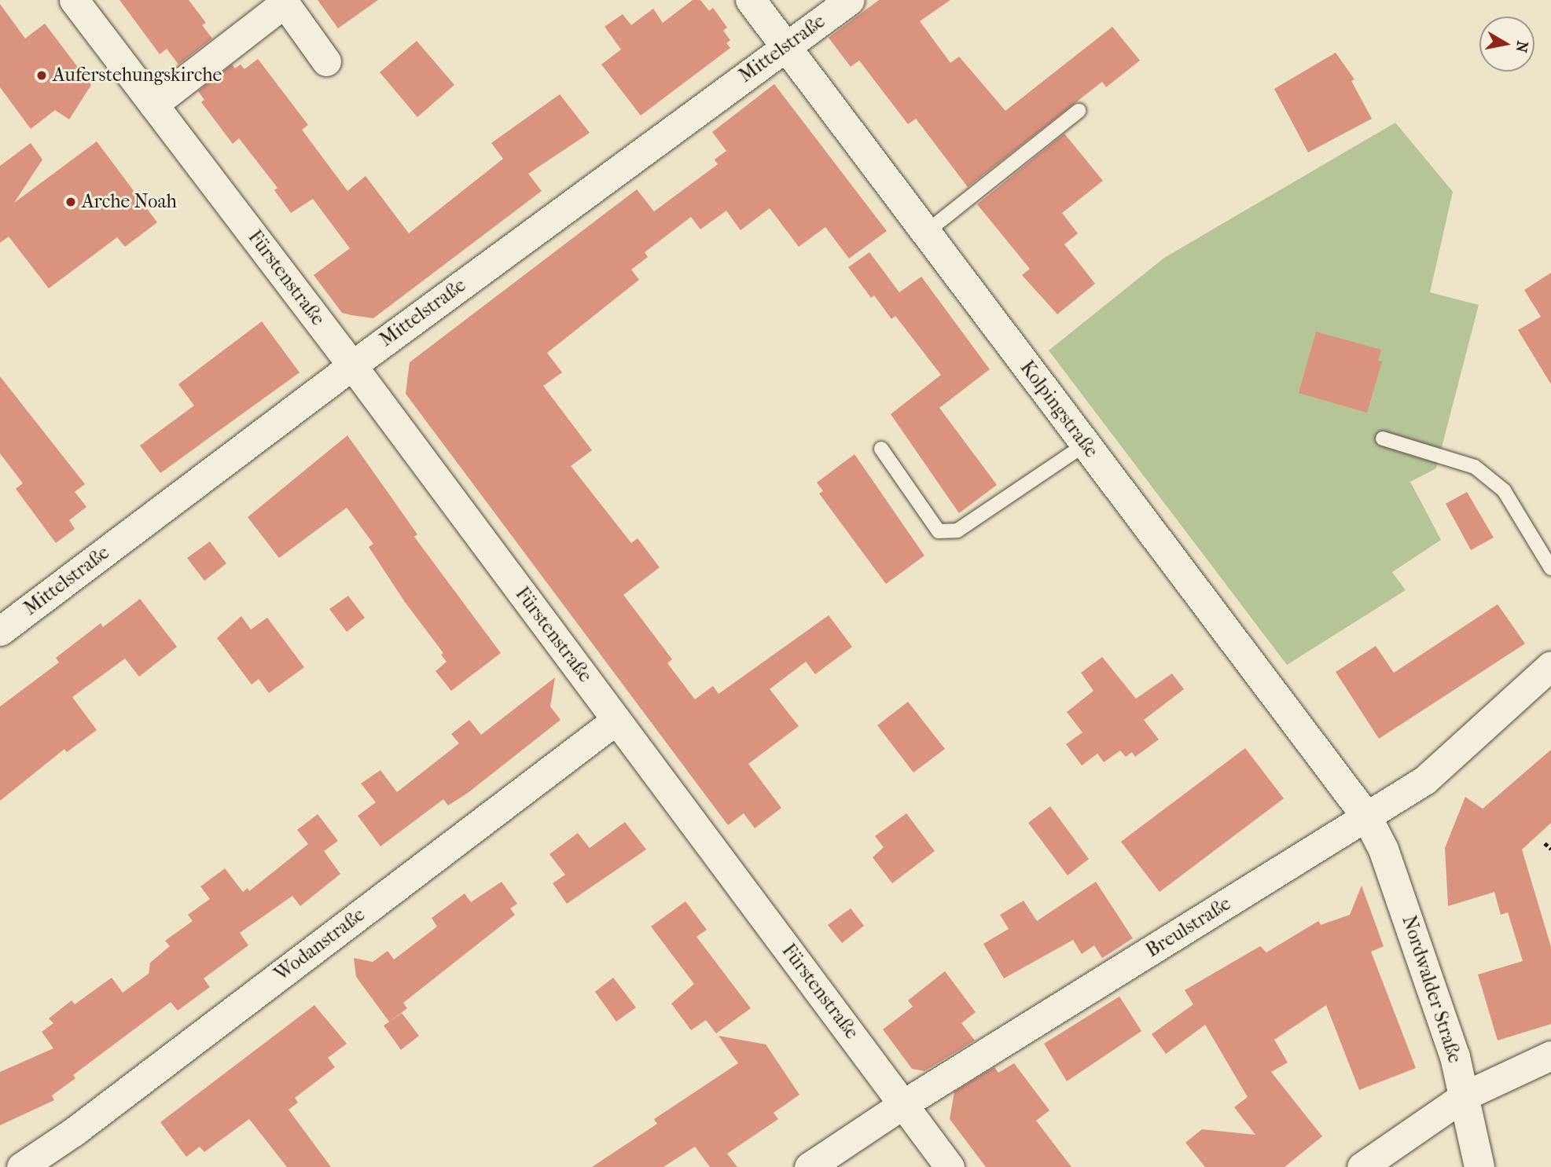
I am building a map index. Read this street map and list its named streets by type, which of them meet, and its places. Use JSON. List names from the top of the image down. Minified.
{"streets":{"street":["Mittelstraße","Fürstenstraße","Kolpingstraße","Breulstraße","Wodanstraße","Nordwalder Straße"]},"crossings":[["Mittelstraße","Fürstenstraße"],["Mittelstraße","Kolpingstraße"],["Fürstenstraße","Breulstraße"],["Fürstenstraße","Wodanstraße"],["Kolpingstraße","Breulstraße"],["Kolpingstraße","Nordwalder Straße"],["Breulstraße","Nordwalder Straße"]],"places":["Auferstehungskirche","Arche Noah"],"north":"right"}
